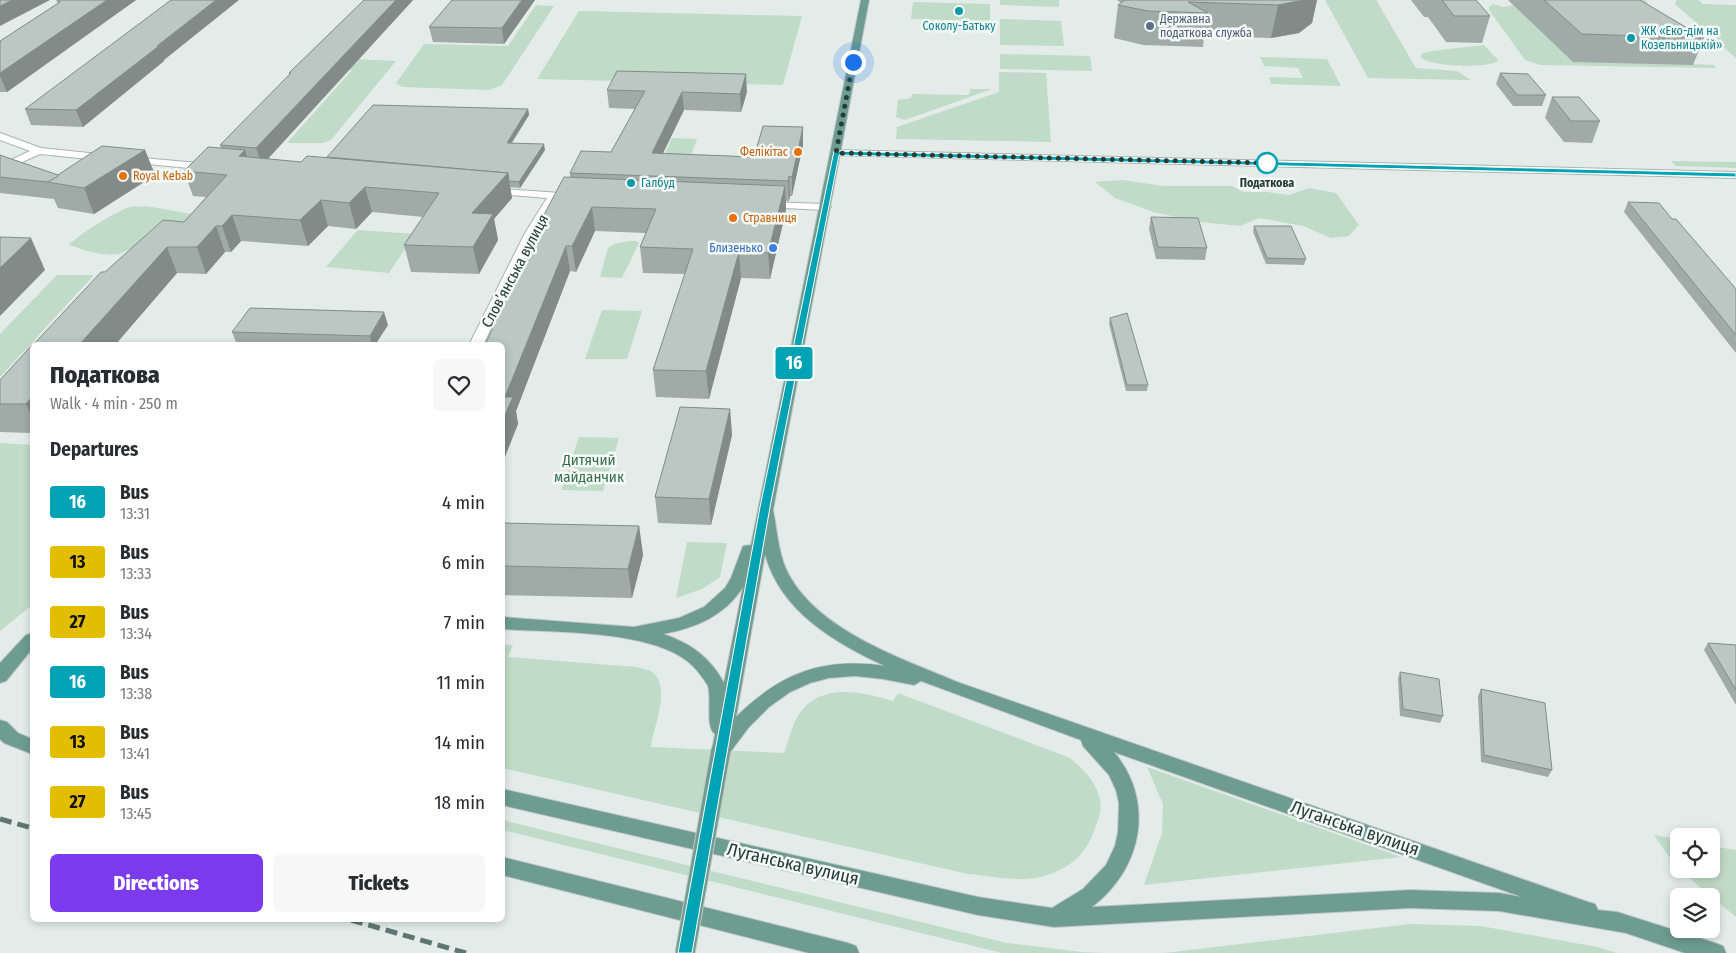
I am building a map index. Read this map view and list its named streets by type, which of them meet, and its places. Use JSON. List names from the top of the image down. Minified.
{"streets":{"main road":["Луганська вулиця"],"street":["Словʼянська вулиця"]},"parks":["Дитячий майданчик"],"places":["Соколу-Батьку","Державна податкова служба","ЖК «Еко-дім на Козельницькій»","Фелікітас","Податкова","Royal Kebab","Галбуд","Стравниця","Близенько"],"lines":["bus line 16"],"page":{"on_map":"16","heading":[["Податкова","Walk · 4 min · 250 m"],"Departures"],"list":[{"mark":"16","name":"Bus","note":"13:31","value":"4 min"},{"mark":"13","name":"Bus","note":"13:33","value":"6 min"},{"mark":"27","name":"Bus","note":"13:34","value":"7 min"},{"mark":"16","name":"Bus","note":"13:38","value":"11 min"},{"mark":"13","name":"Bus","note":"13:41","value":"14 min"},{"mark":"27","name":"Bus","note":"13:45","value":"18 min"}],"buttons":["Directions","Tickets"]}}
